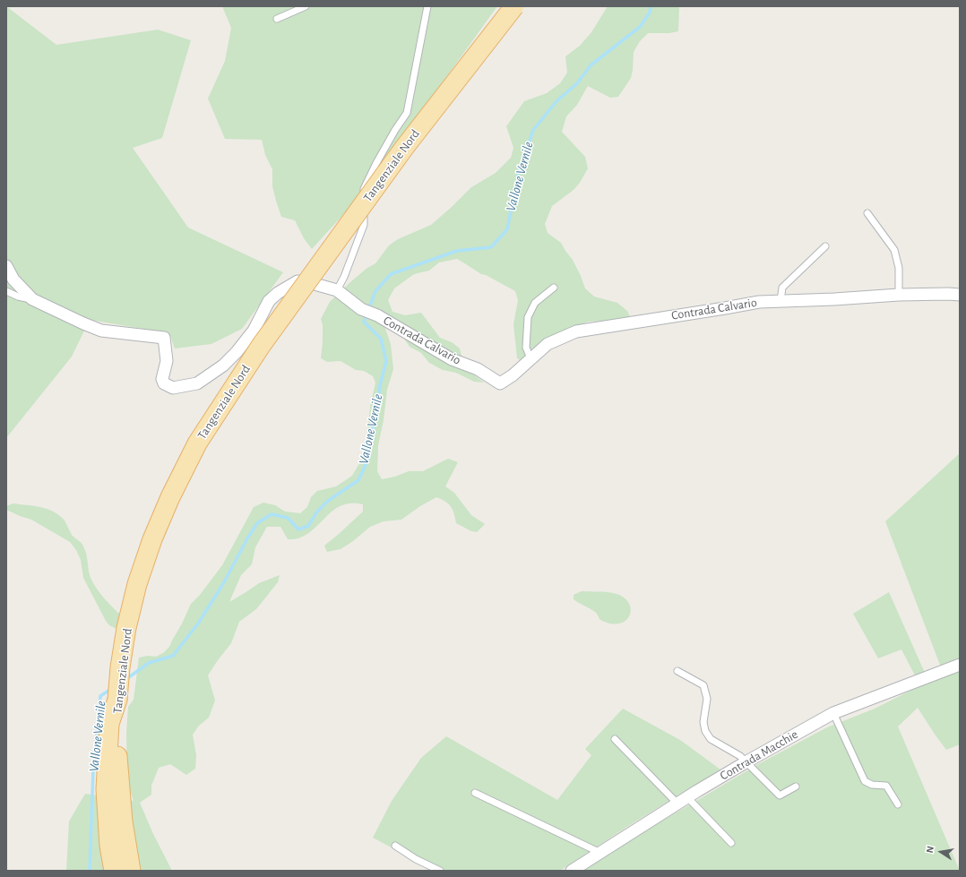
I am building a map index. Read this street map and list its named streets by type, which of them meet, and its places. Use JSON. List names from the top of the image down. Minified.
{"streets":{"main road":["Tangenziale Nord"],"street":["Contrada Calvario","Contrada Macchie"]},"water":["Vallone Vernile"],"north":"left"}
